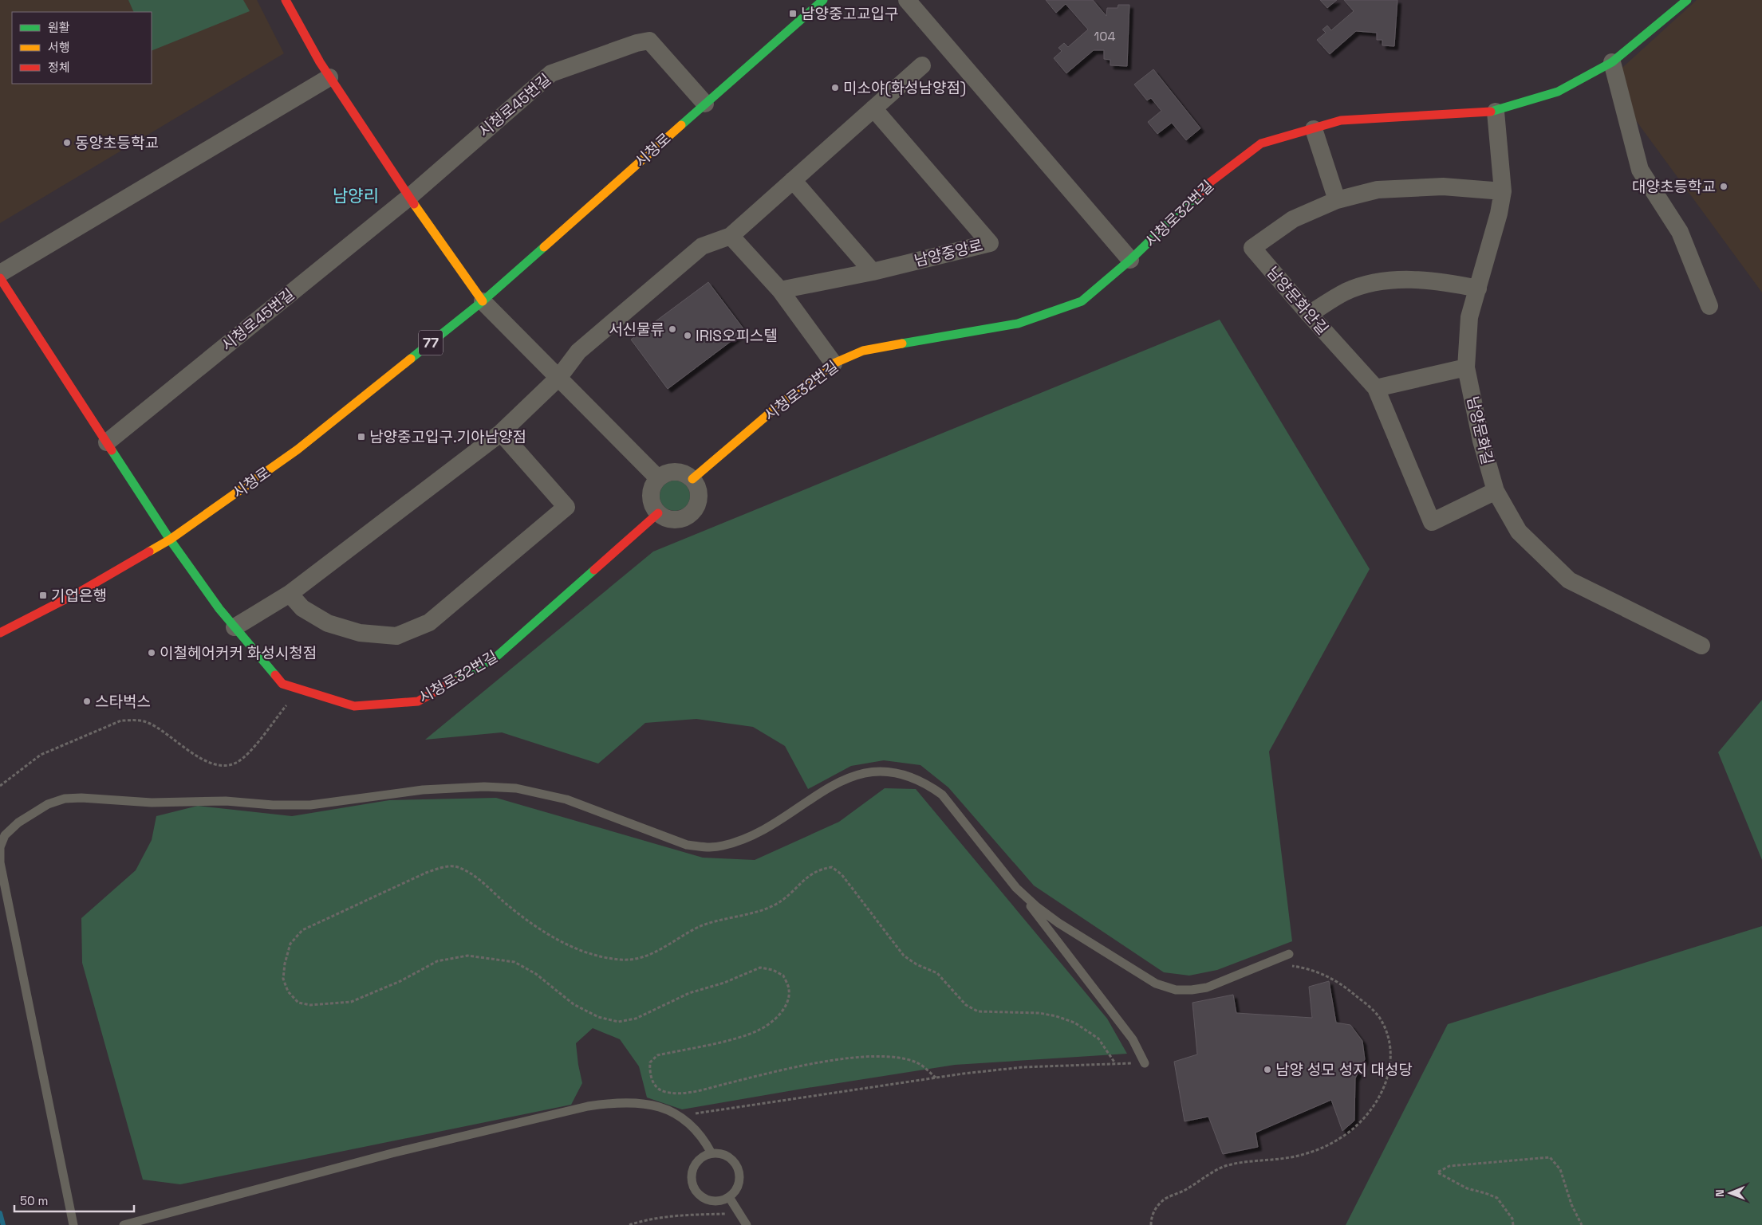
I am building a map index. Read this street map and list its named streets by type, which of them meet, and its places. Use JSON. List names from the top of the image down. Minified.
{"streets":{"street":["시청로45번길","시청로","시청로32번길","남양중앙로","남양문화안길","77","남양문화길"]},"crossings":[["시청로45번길","시청로"],["시청로45번길","시청로32번길"],["시청로","시청로32번길"],["시청로32번길","남양문화길"],["남양문화안길","남양문화길"]],"districts":["남양리"],"places":{"transit":["남양중고교입구","남양중고입구.기아남양점","기업은행"],"other":["미소야(화성남양점)","동양초등학교","대양초등학교","서신물류","IRIS오피스텔","이철헤어커커 화성시청점","스타벅스","남양 성모 성지 대성당"]},"house_numbers":["104"],"legend":["원활","서행","정체"],"scale_bar":"50 m","north":"left"}
